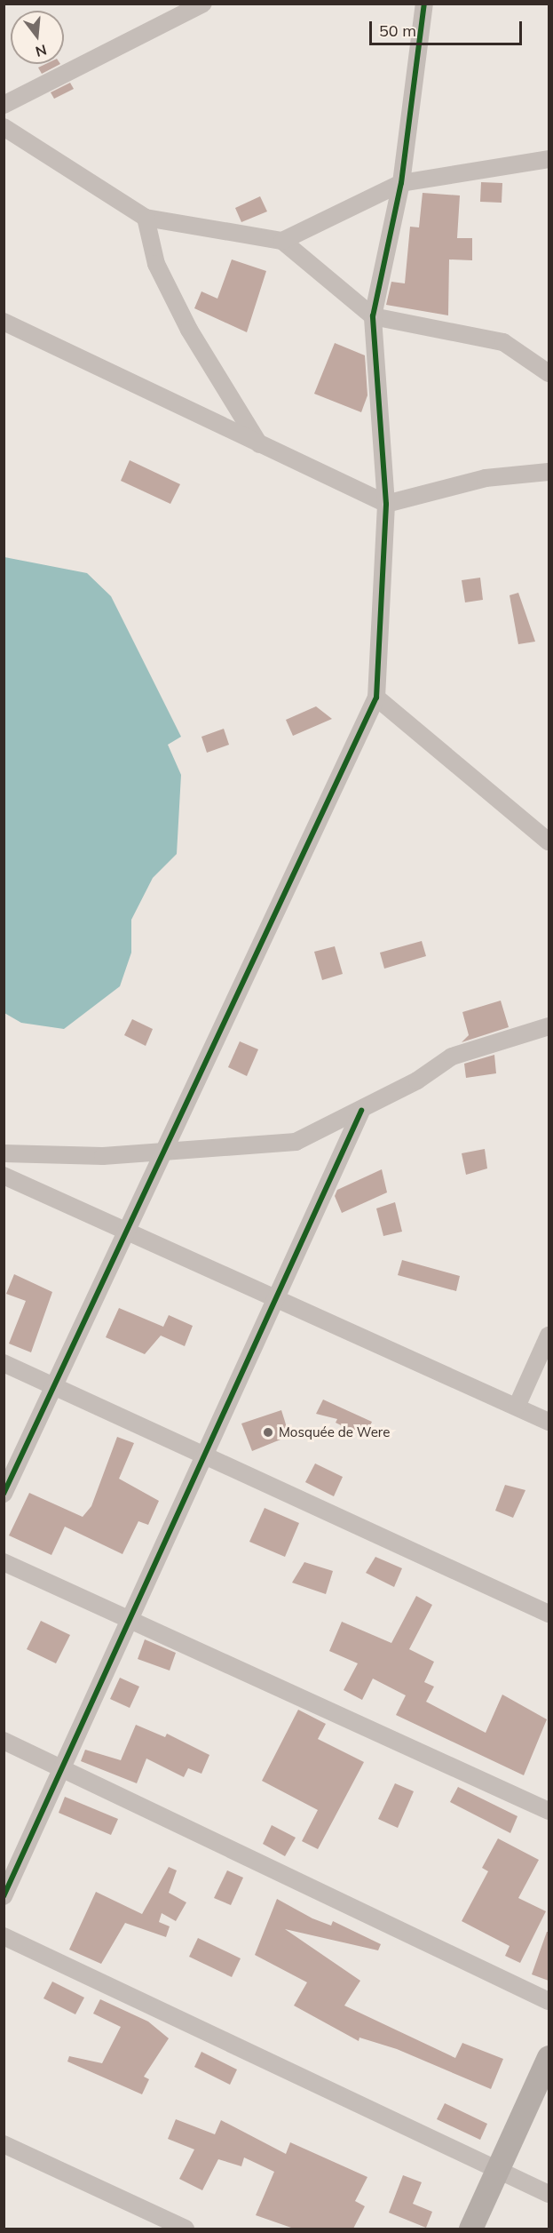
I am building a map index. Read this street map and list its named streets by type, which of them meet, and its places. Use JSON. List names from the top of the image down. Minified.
{"places":["Mosquée de Were"],"scale_bar":"50 m","north":"bottom"}
